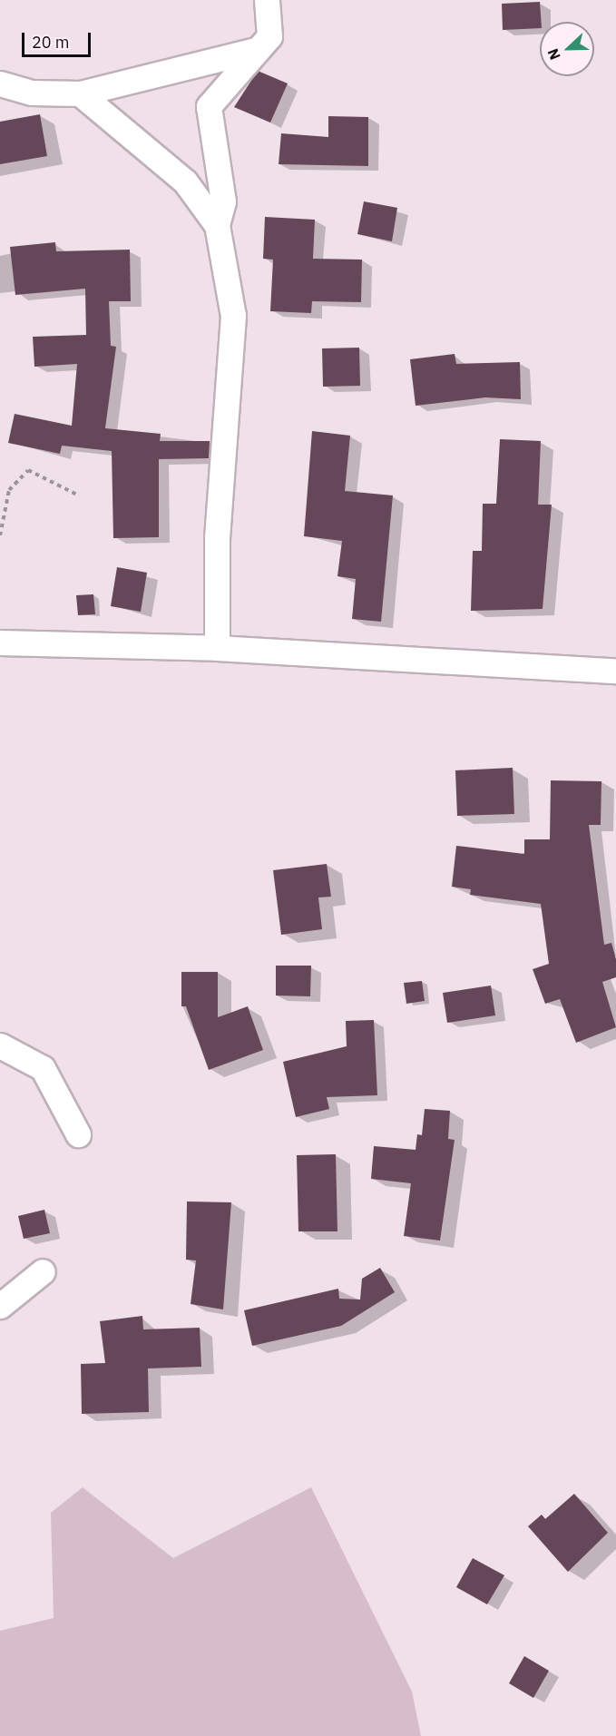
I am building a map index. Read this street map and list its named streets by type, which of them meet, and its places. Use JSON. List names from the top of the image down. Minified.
{"scale_bar":"20 m","north":"left"}
